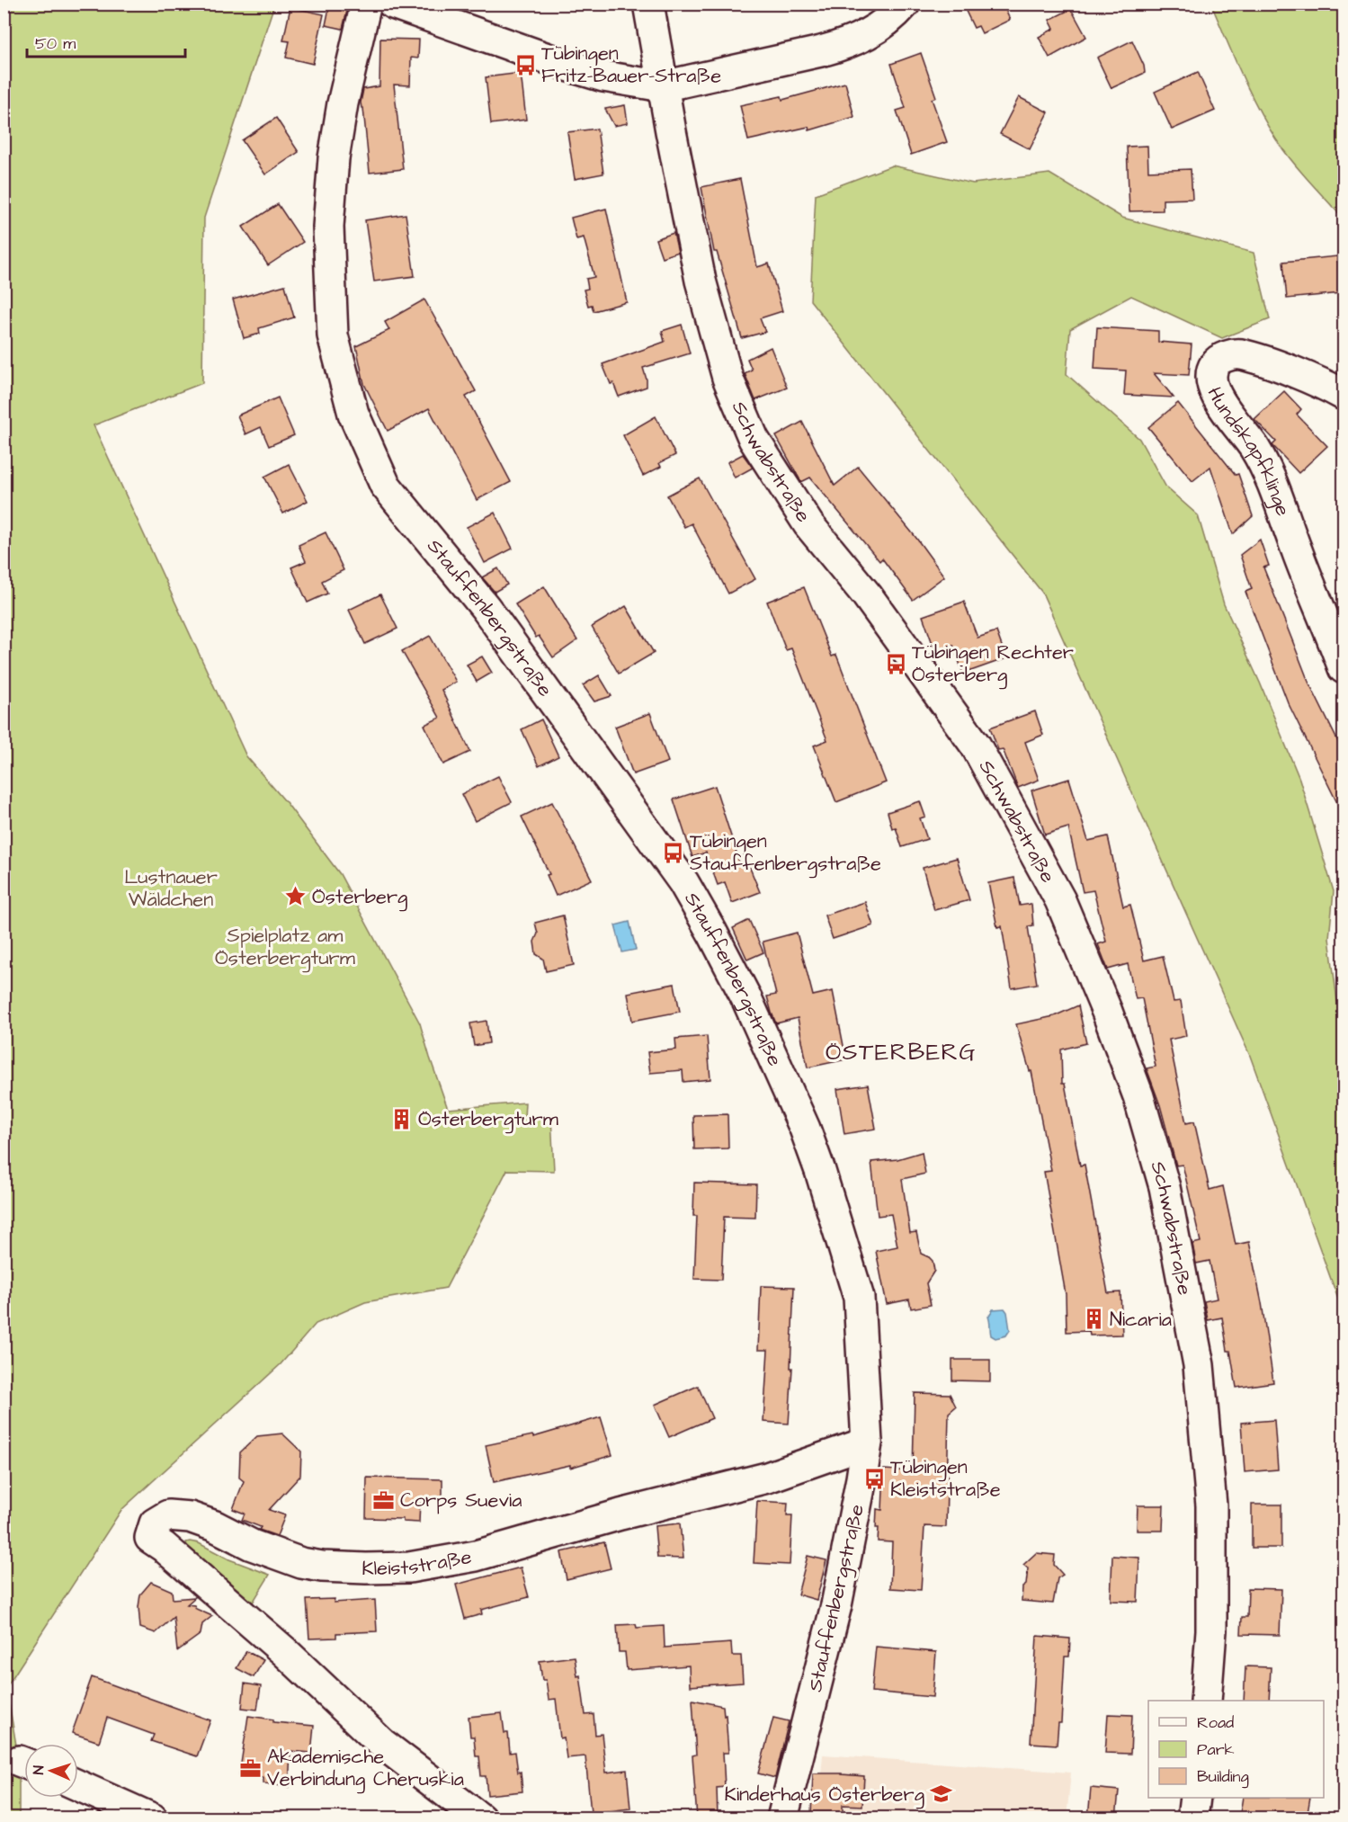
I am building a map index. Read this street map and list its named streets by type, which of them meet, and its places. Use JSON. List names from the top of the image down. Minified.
{"streets":{"street":["Hundskapfklinge","Schwabstraße","Stauffenbergstraße","Kleiststraße"]},"crossings":[["Stauffenbergstraße","Kleiststraße"]],"districts":["ÖSTERBERG"],"parks":["Lustnauer Wäldchen","Spielplatz am Österbergturm"],"places":{"bus stop":["Tübingen Fritz-Bauer-Straße","Tübingen Rechter Österberg","Tübingen Stauffenbergstraße","Tübingen Kleiststraße"],"place":["Österberg"],"building":["Österbergturm","Nicaria"],"office":["Corps Suevia","Akademische Verbindung Cheruskia"],"school or university":["Kinderhaus Österberg"]},"legend":["Road","Park","Building"],"scale_bar":"50 m","north":"left"}
